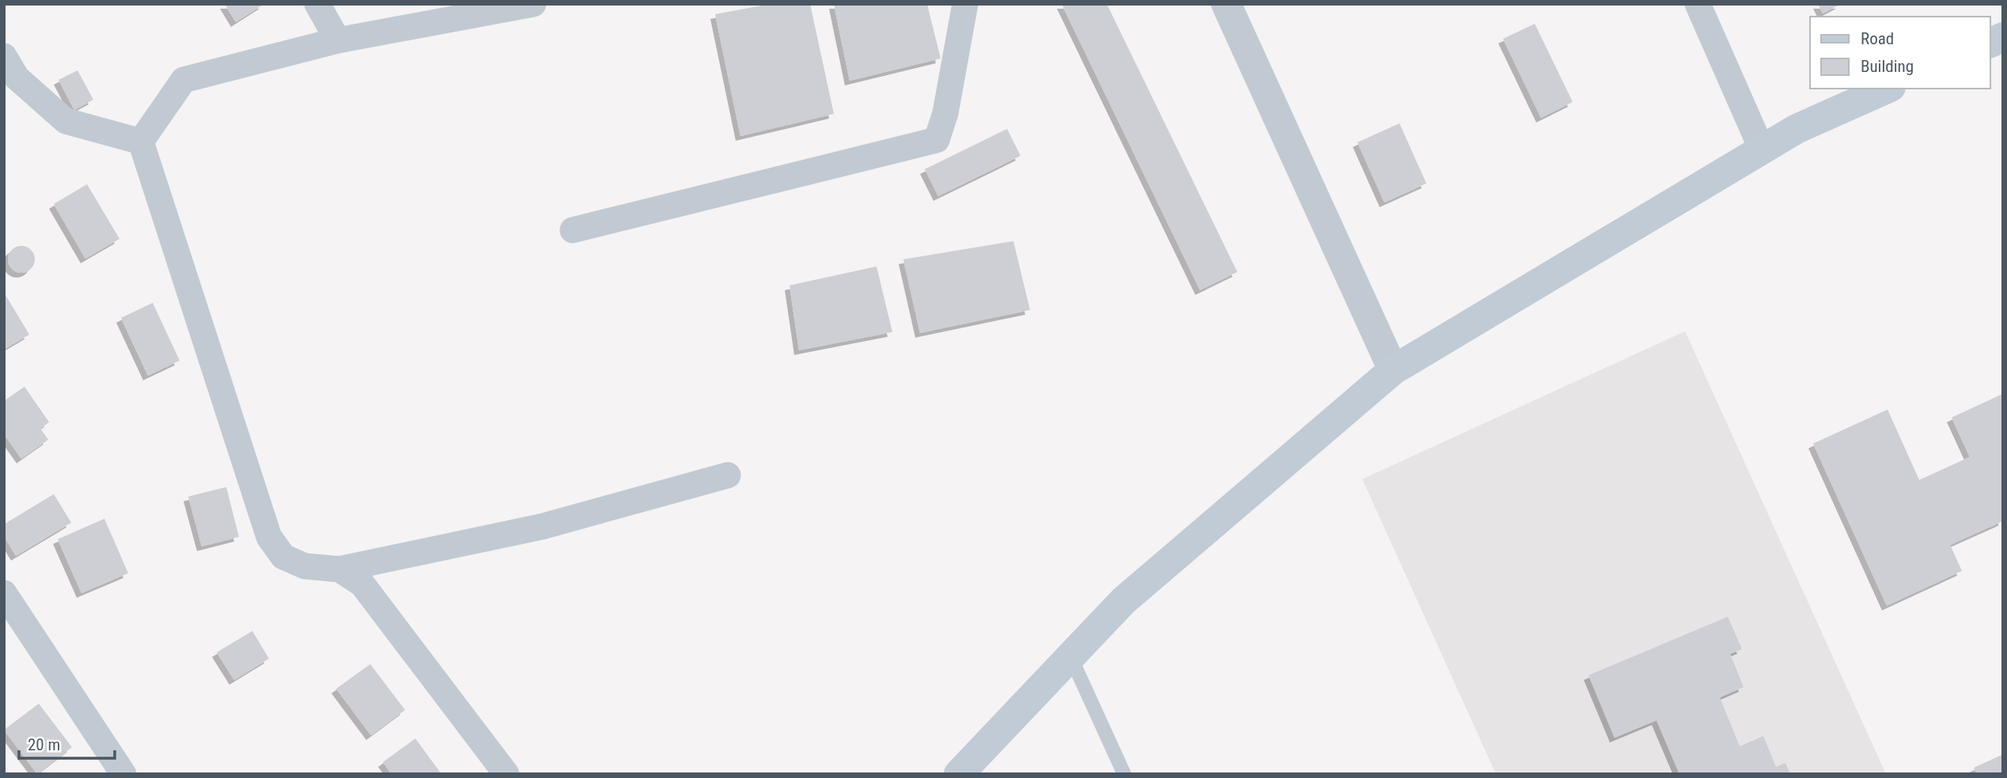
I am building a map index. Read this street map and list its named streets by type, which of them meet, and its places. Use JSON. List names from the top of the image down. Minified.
{"legend":["Road","Building"],"scale_bar":"20 m"}
